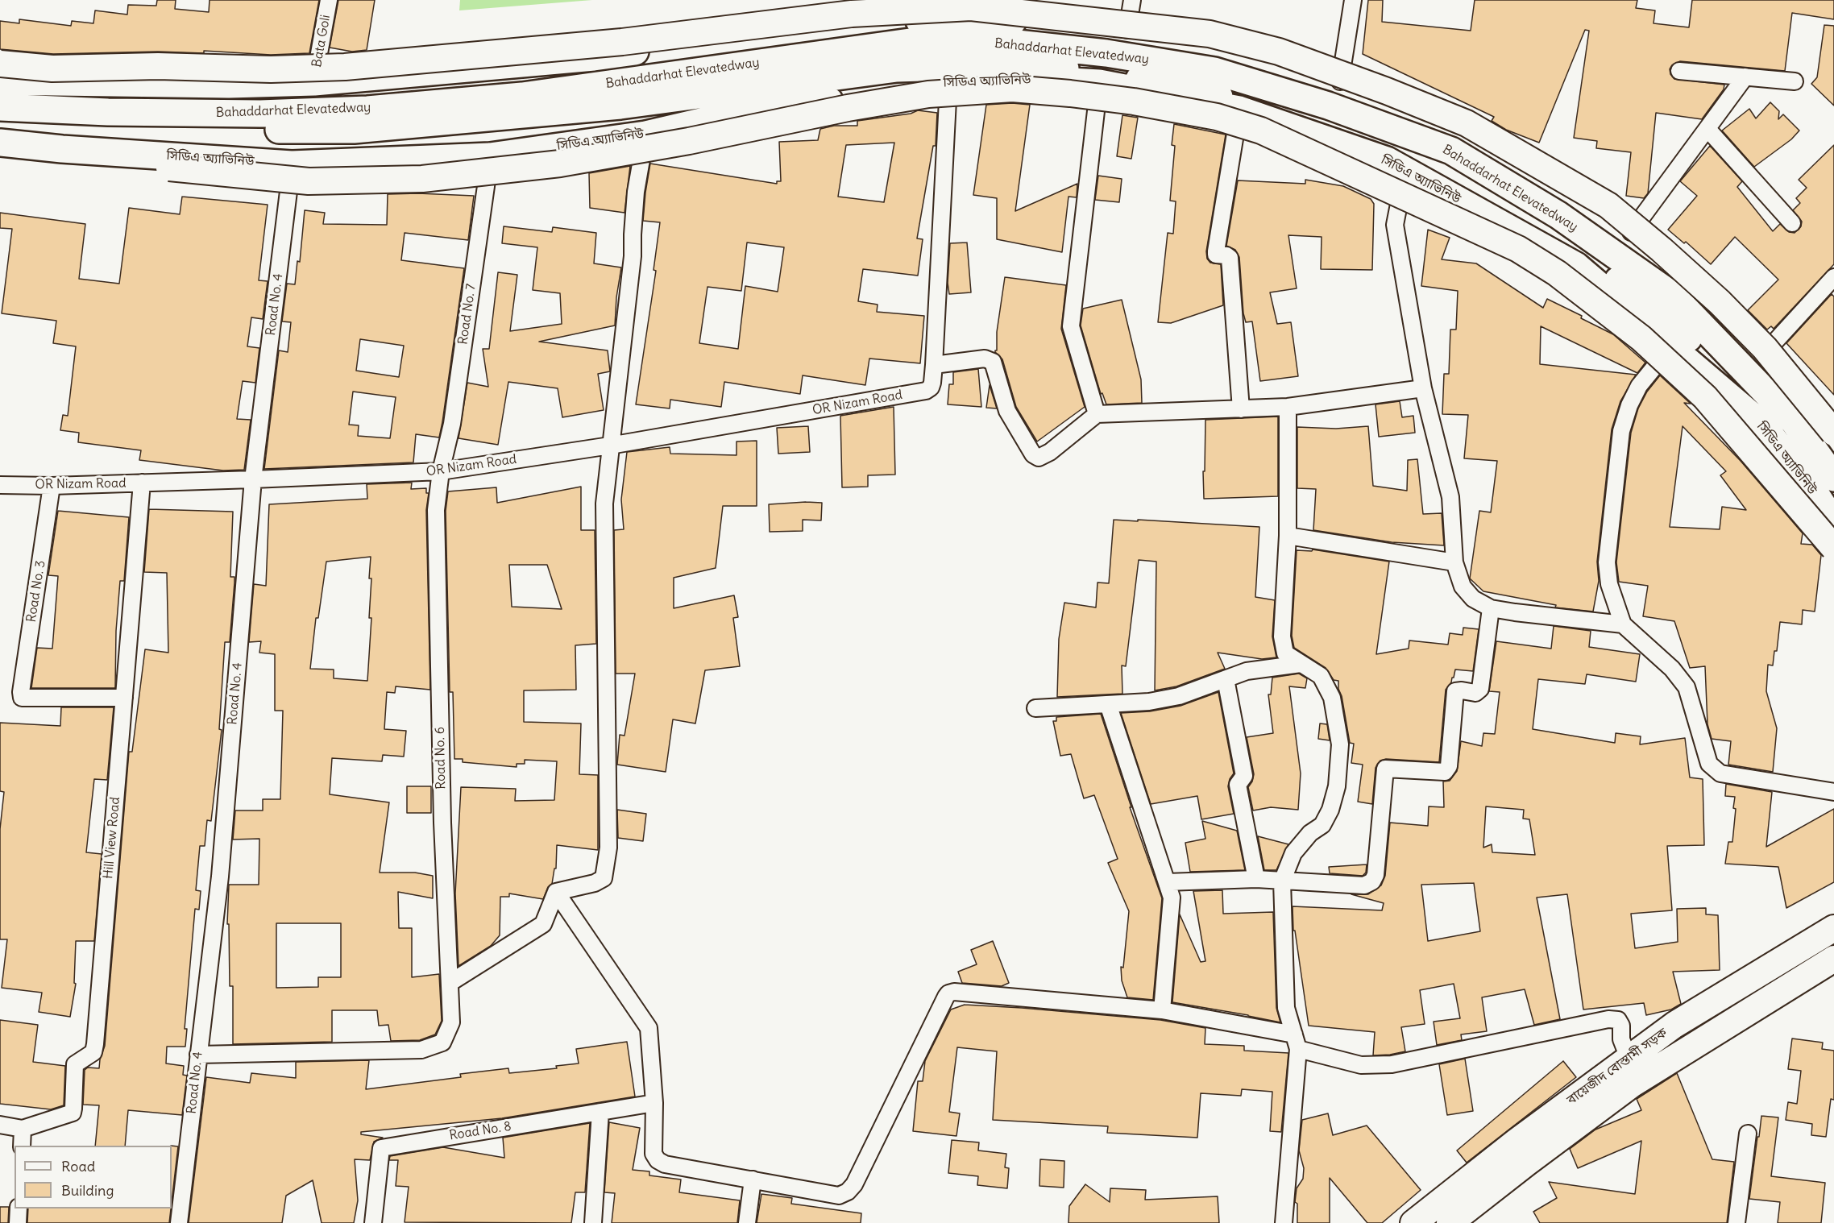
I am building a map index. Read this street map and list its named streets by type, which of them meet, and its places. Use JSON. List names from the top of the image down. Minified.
{"streets":{"highway":["Bahaddarhat Elevatedway","সিডিএ অ্যাভিনিউ"],"main road":["বায়েজীদ বোস্তামী সড়ক"],"street":["Bata Goli","Road No. 4","Road No. 7","OR Nizam Road","Road No. 3","Road No. 6","Hill View Road","Road No. 8"]},"crossings":[["সিডিএ অ্যাভিনিউ","Road No. 4"],["সিডিএ অ্যাভিনিউ","Road No. 7"],["Road No. 4","OR Nizam Road"],["Road No. 4","Road No. 6"],["Road No. 7","OR Nizam Road"],["Road No. 7","Road No. 6"],["OR Nizam Road","Road No. 3"],["OR Nizam Road","Road No. 6"],["OR Nizam Road","Hill View Road"],["Road No. 3","Hill View Road"]],"legend":["Road","Building"]}
